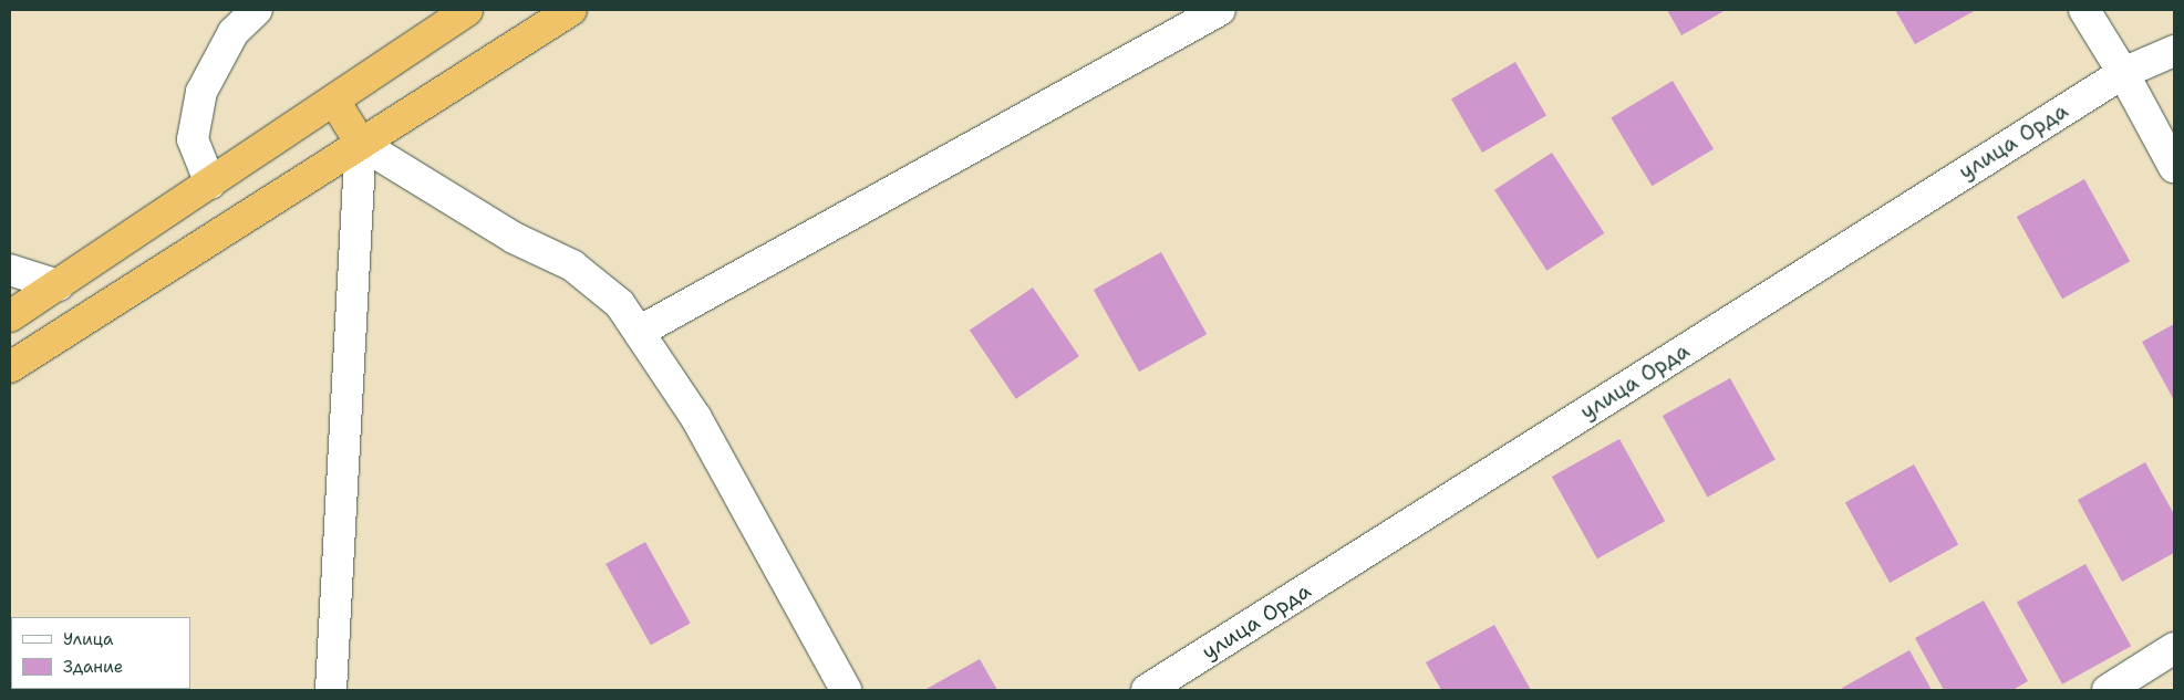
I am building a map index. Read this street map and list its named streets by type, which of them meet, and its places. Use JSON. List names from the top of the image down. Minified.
{"streets":{"street":["улица Орда"]},"legend":["Улица","Здание"]}
